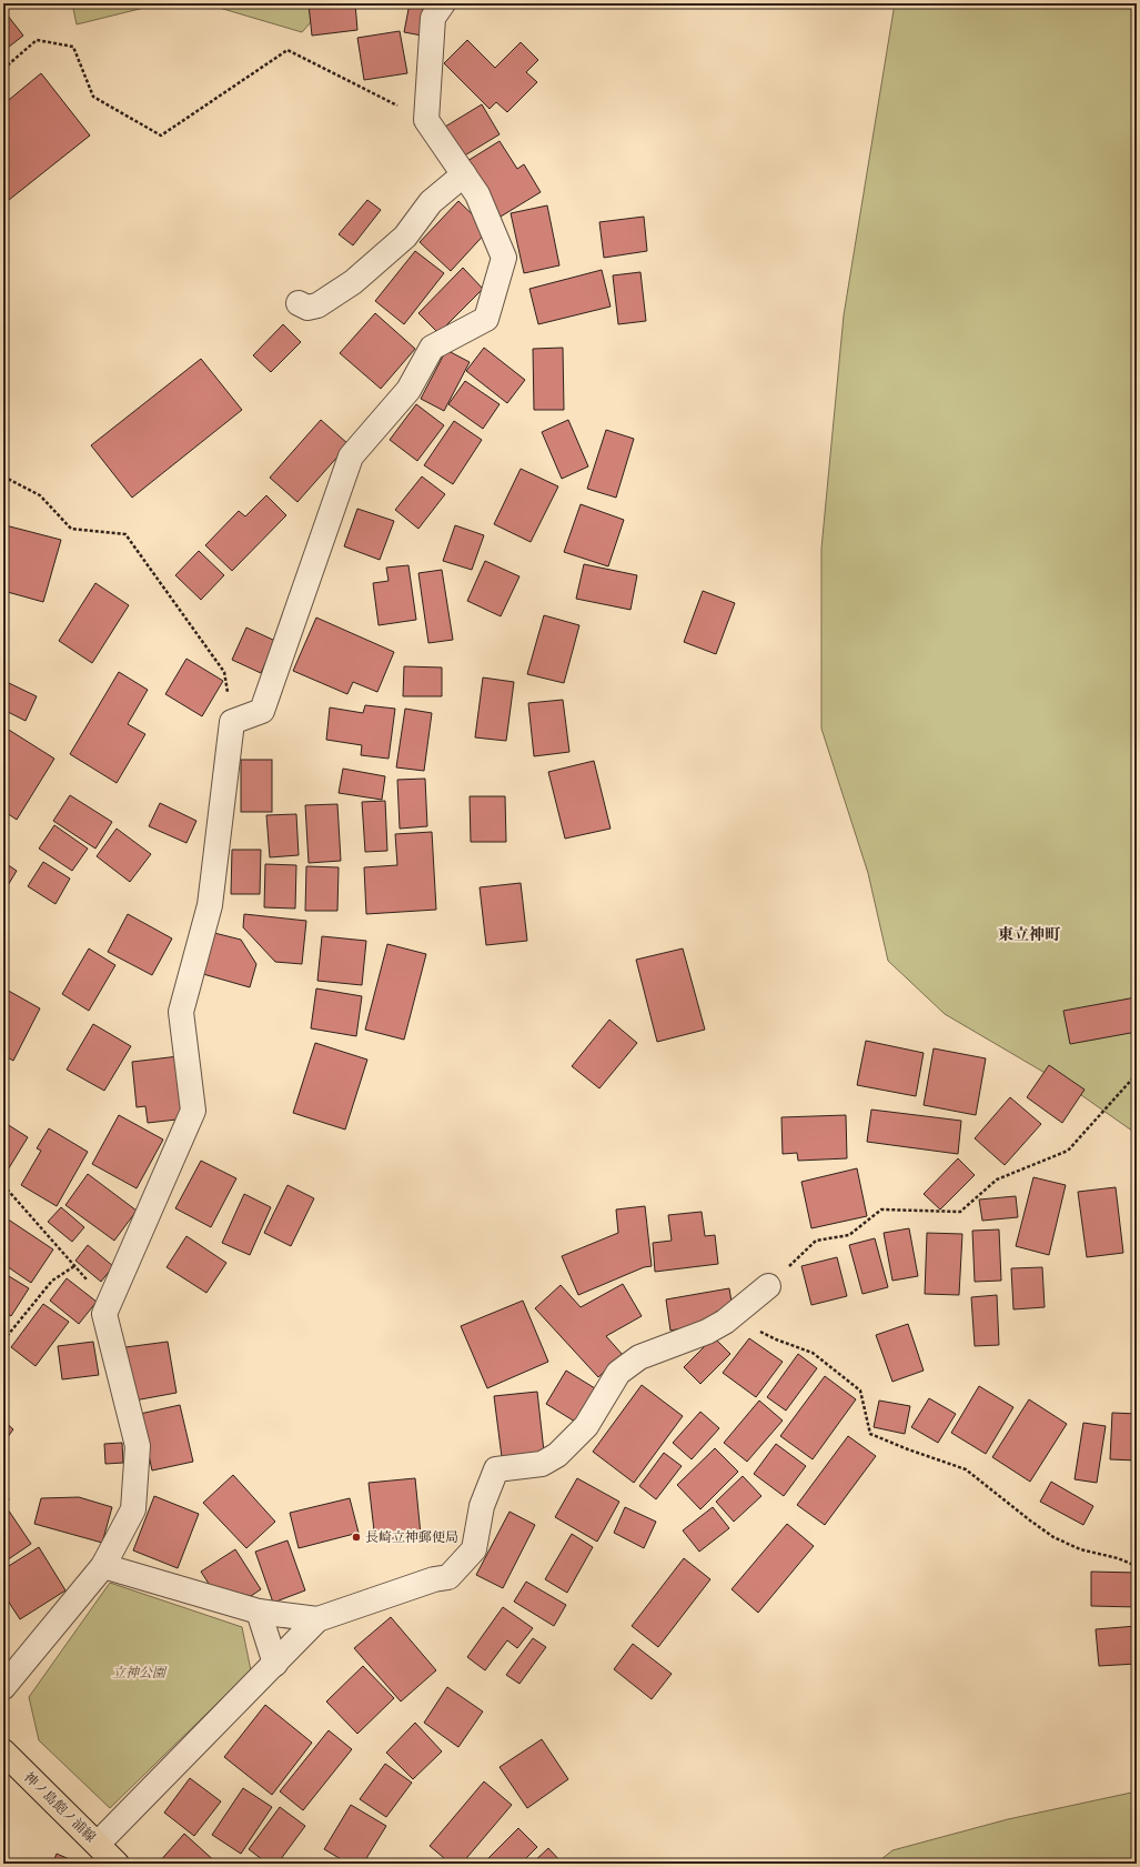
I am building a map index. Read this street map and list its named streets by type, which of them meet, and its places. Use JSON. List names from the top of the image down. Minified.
{"streets":{"main road":["神ノ島飽ノ浦線"]},"districts":["東立神町"],"parks":["立神公園"],"places":["長崎立神郵便局"]}
